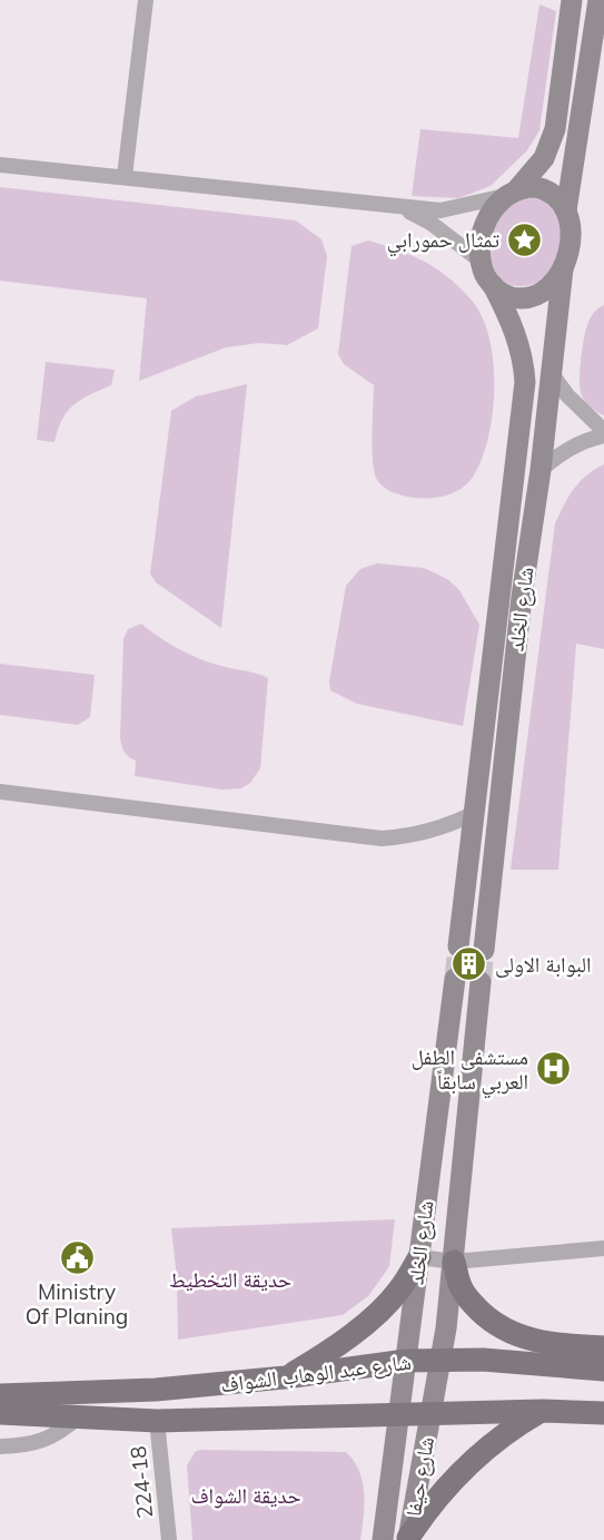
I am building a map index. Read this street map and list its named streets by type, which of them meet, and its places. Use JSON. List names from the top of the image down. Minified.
{"streets":{"main road":["شارع الخلد","شارع عبد الوهاب الشواف","شارع حيفا"],"street":["224-18"]},"crossings":[["شارع الخلد","شارع عبد الوهاب الشواف"],["شارع الخلد","شارع حيفا"],["شارع عبد الوهاب الشواف","شارع حيفا"],["شارع عبد الوهاب الشواف","224-18"]],"parks":["حديقة التخطيط","حديقة الشواف"],"places":{"place":["تمثال حمورابي"],"building":["البوابة الاولى"],"hospital":["مستشفى الطفل العربي سابقاً"],"public building":["Ministry Of Planing"]}}
